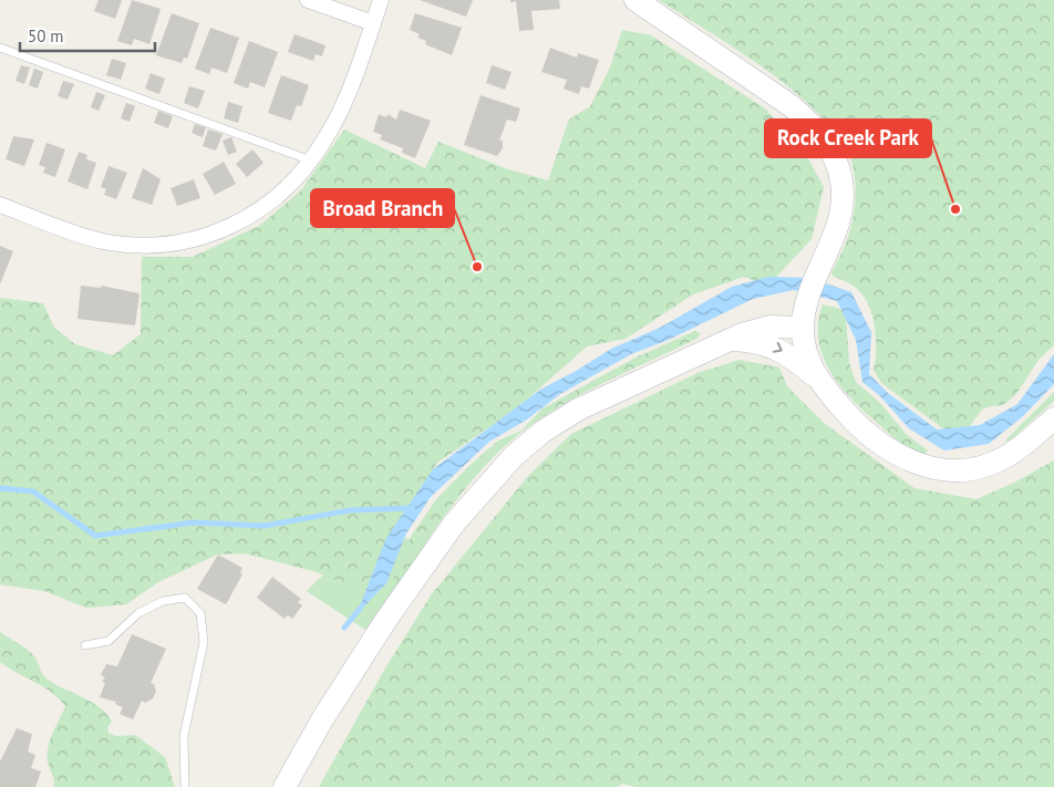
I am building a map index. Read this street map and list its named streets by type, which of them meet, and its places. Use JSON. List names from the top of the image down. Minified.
{"places":["Rock Creek Park","Broad Branch"],"scale_bar":"50 m"}
